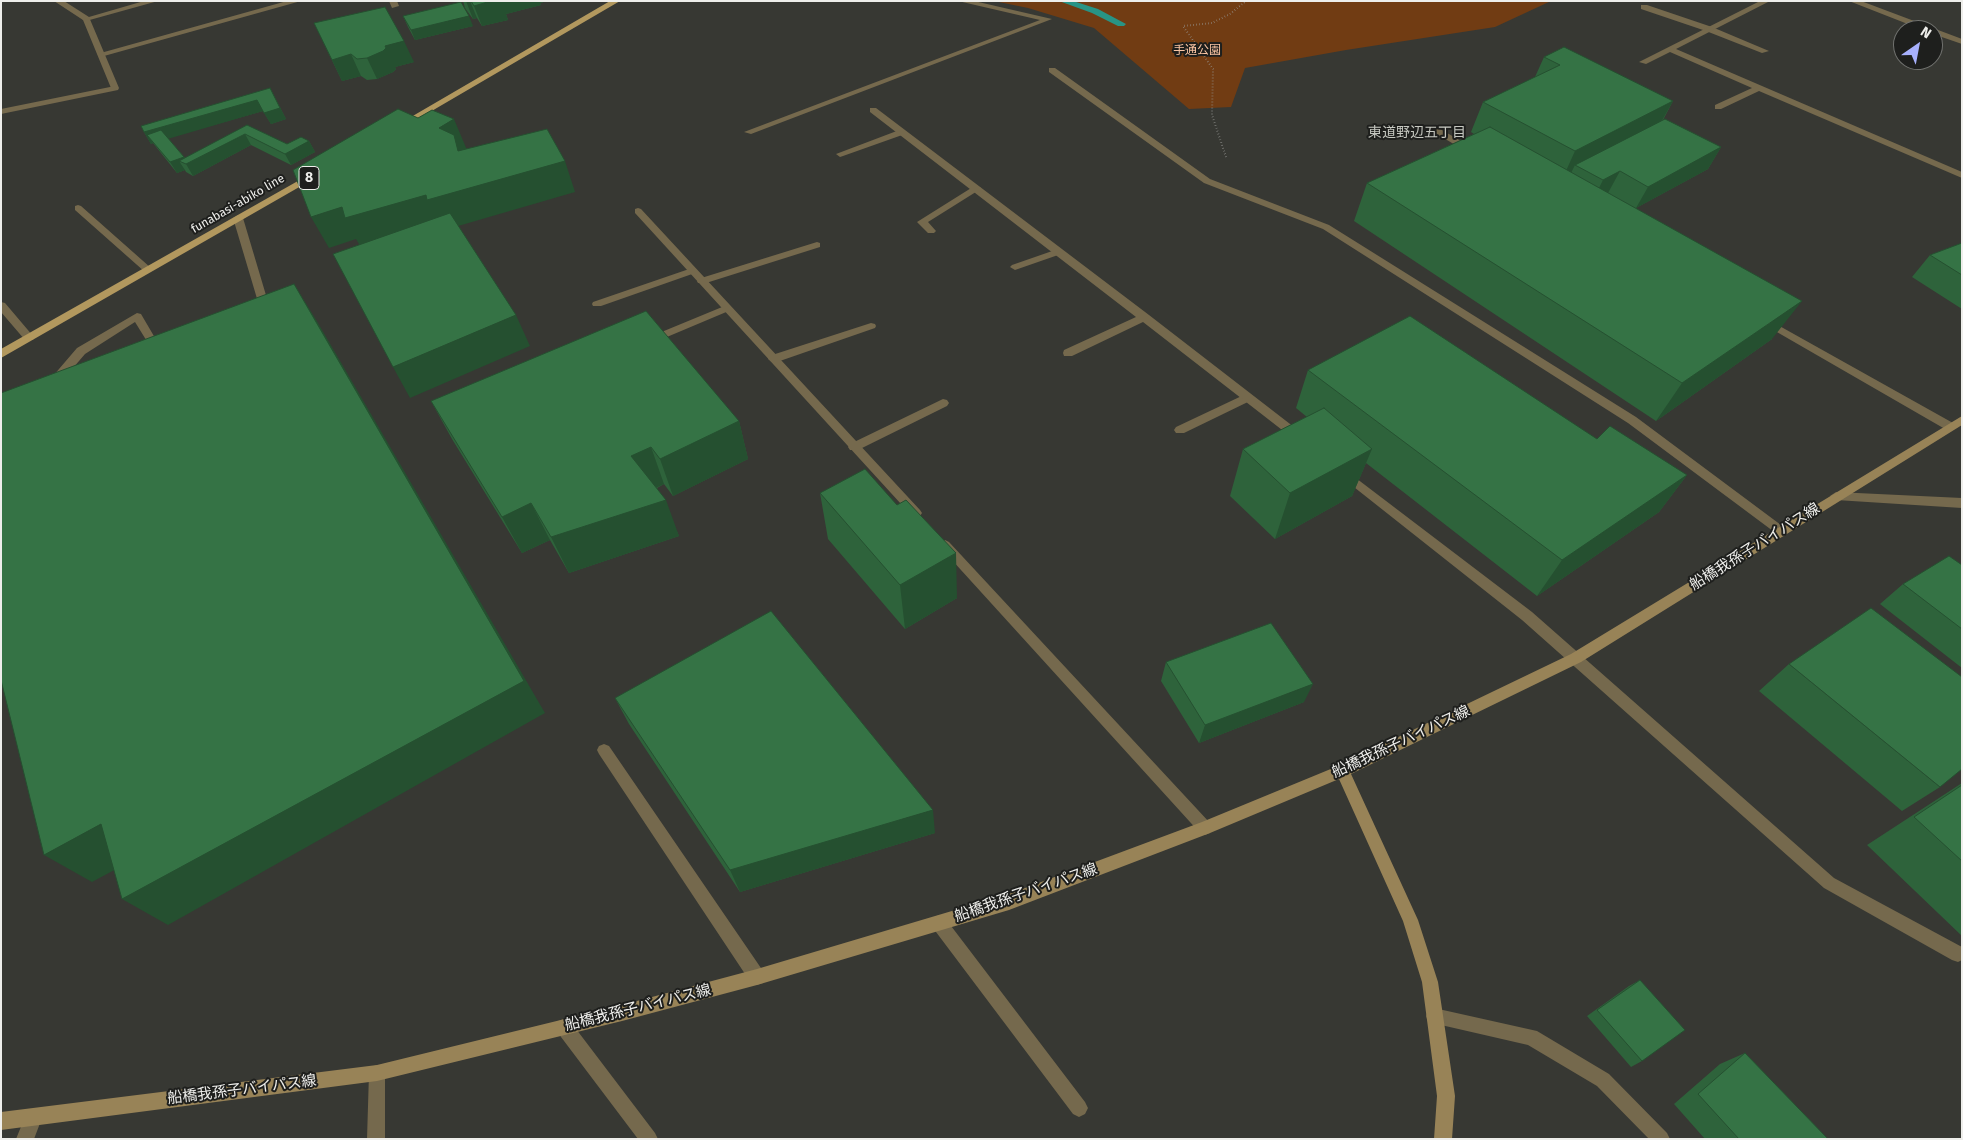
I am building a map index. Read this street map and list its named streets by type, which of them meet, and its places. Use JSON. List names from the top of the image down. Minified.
{"streets":{"main road":["8","funabasi-abiko line"],"street":["船橋我孫子バイパス線"]},"districts":["東道野辺五丁目"],"parks":["手通公園"],"north":"top right"}
